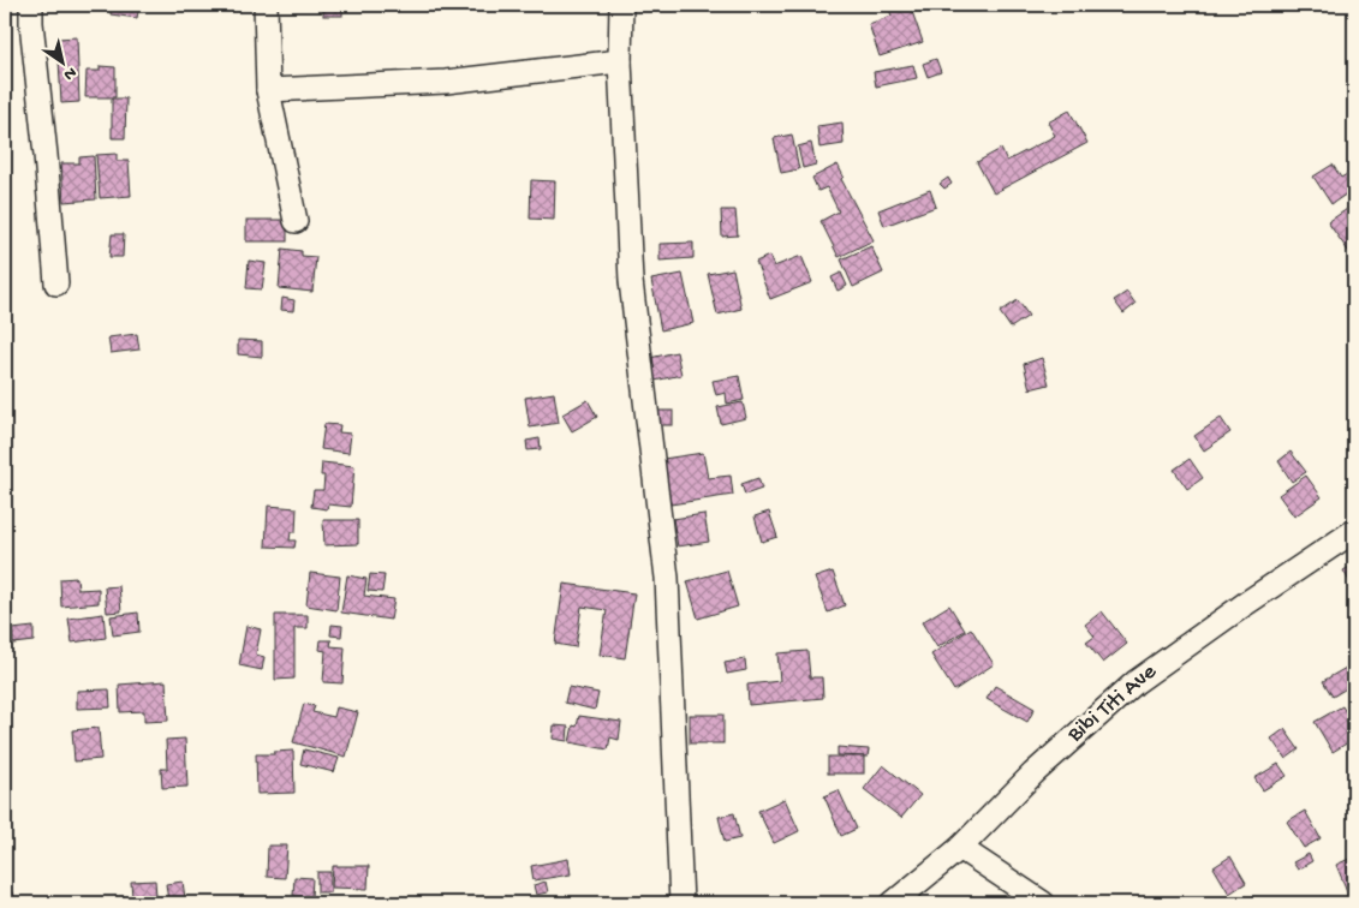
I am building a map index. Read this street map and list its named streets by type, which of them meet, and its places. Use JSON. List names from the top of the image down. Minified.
{"streets":{"street":["Bibi Titi Ave"]},"north":"bottom right"}
